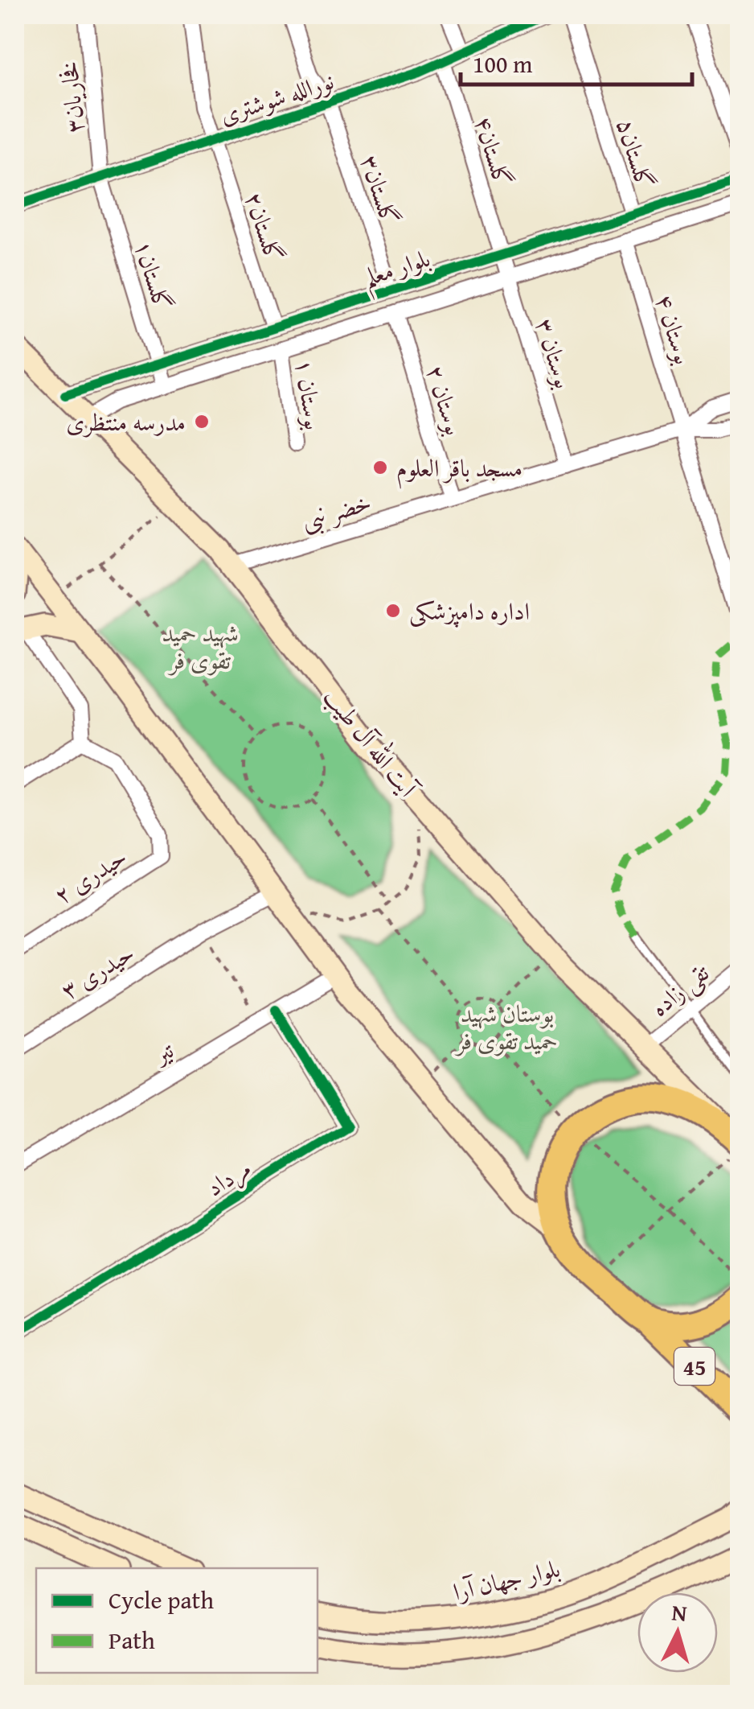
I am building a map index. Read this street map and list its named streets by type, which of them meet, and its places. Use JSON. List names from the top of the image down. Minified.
{"streets":{"highway":["45"],"main road":["آیت الله آل طیب","بلوار جهان آرا"],"street":["فخاریان۳","نورالله شوشتری","گلستان۴","گلستان۵","گلستان۳","گلستان۲","بلوار معلم","گلستان۱","بوستان ۴","بوستان ۳","بوستان ۱","بوستان ۲","خضر نبی","حیدری ۲","حیدری ۳","تقی زاده","تیر","مرداد"]},"crossings":[["فخاریان۳","نورالله شوشتری"],["فخاریان۳","گلستان۱"],["نورالله شوشتری","گلستان۴"],["نورالله شوشتری","گلستان۳"],["نورالله شوشتری","گلستان۲"],["نورالله شوشتری","گلستان۱"],["گلستان۴","بلوار معلم"],["گلستان۴","بوستان ۳"],["گلستان۵","بلوار معلم"],["گلستان۳","بلوار معلم"],["گلستان۲","بلوار معلم"],["بلوار معلم","گلستان۱"],["بلوار معلم","بوستان ۴"],["بلوار معلم","بوستان ۳"],["بلوار معلم","بوستان ۱"],["بلوار معلم","بوستان ۲"],["بلوار معلم","آیت الله آل طیب"],["بوستان ۴","خضر نبی"],["بوستان ۳","خضر نبی"],["بوستان ۲","خضر نبی"],["خضر نبی","آیت الله آل طیب"],["آیت الله آل طیب","تقی زاده"],["تیر","مرداد"]],"parks":["شهید حمید تقوی فر","بوستان شهید حمید تقوی فر"],"places":["مدرسه منتظری","مسجد باقر العلوم","اداره دامپزشکی"],"legend":["Cycle path","Path"],"scale_bar":"100 m","north":"top"}
